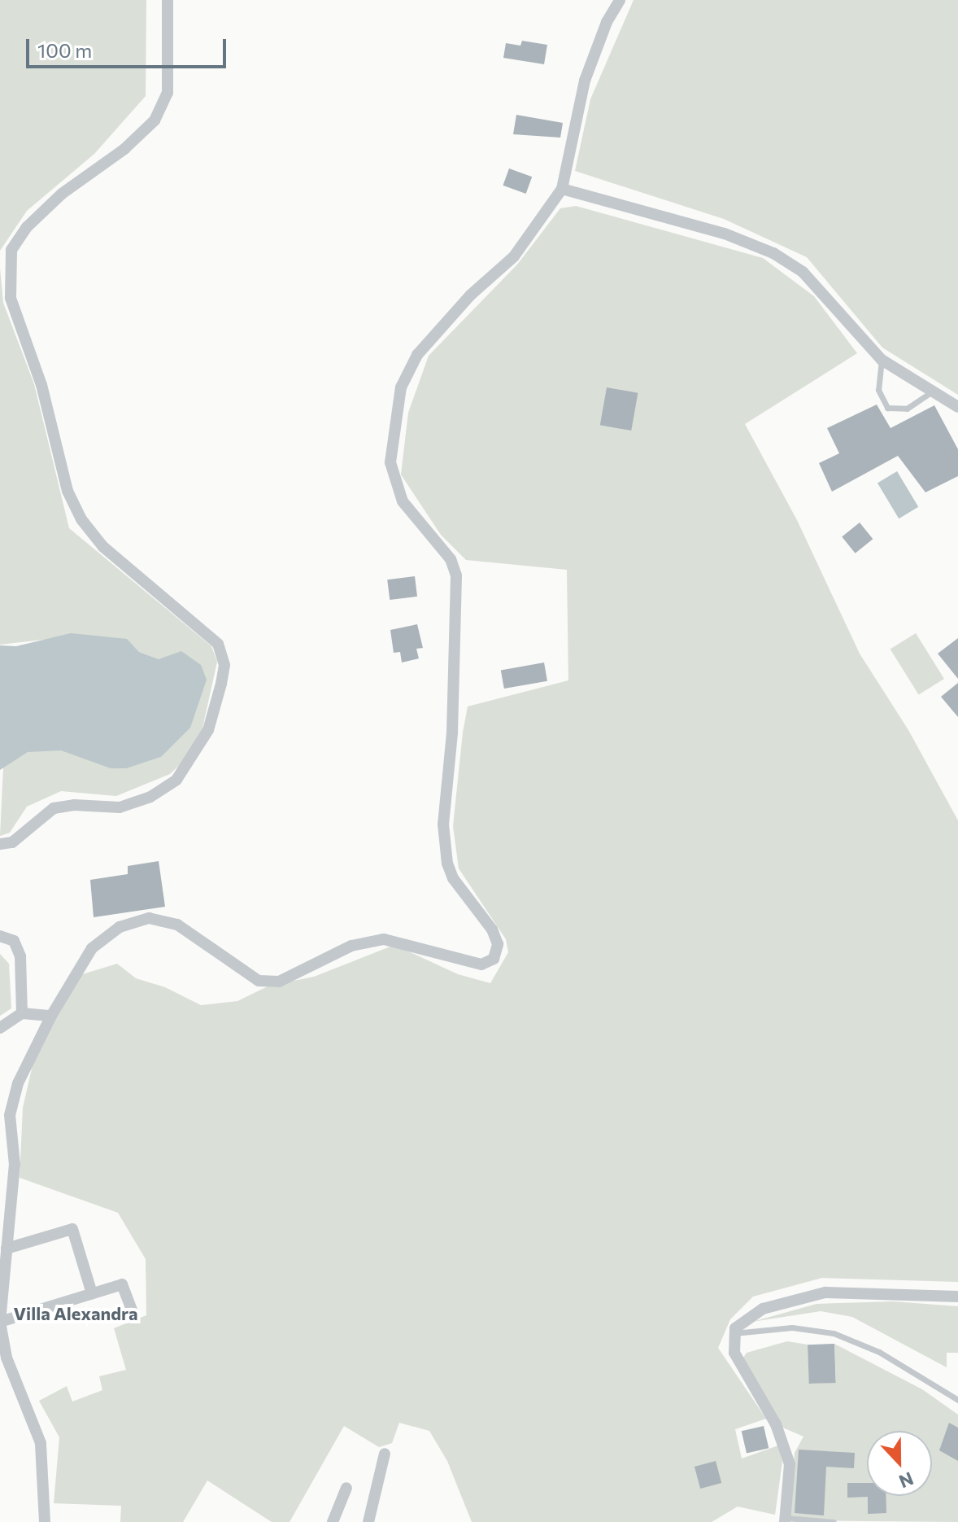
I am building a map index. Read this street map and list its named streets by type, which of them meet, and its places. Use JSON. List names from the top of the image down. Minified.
{"districts":["Villa Alexandra"],"scale_bar":"100 m","north":"bottom"}
